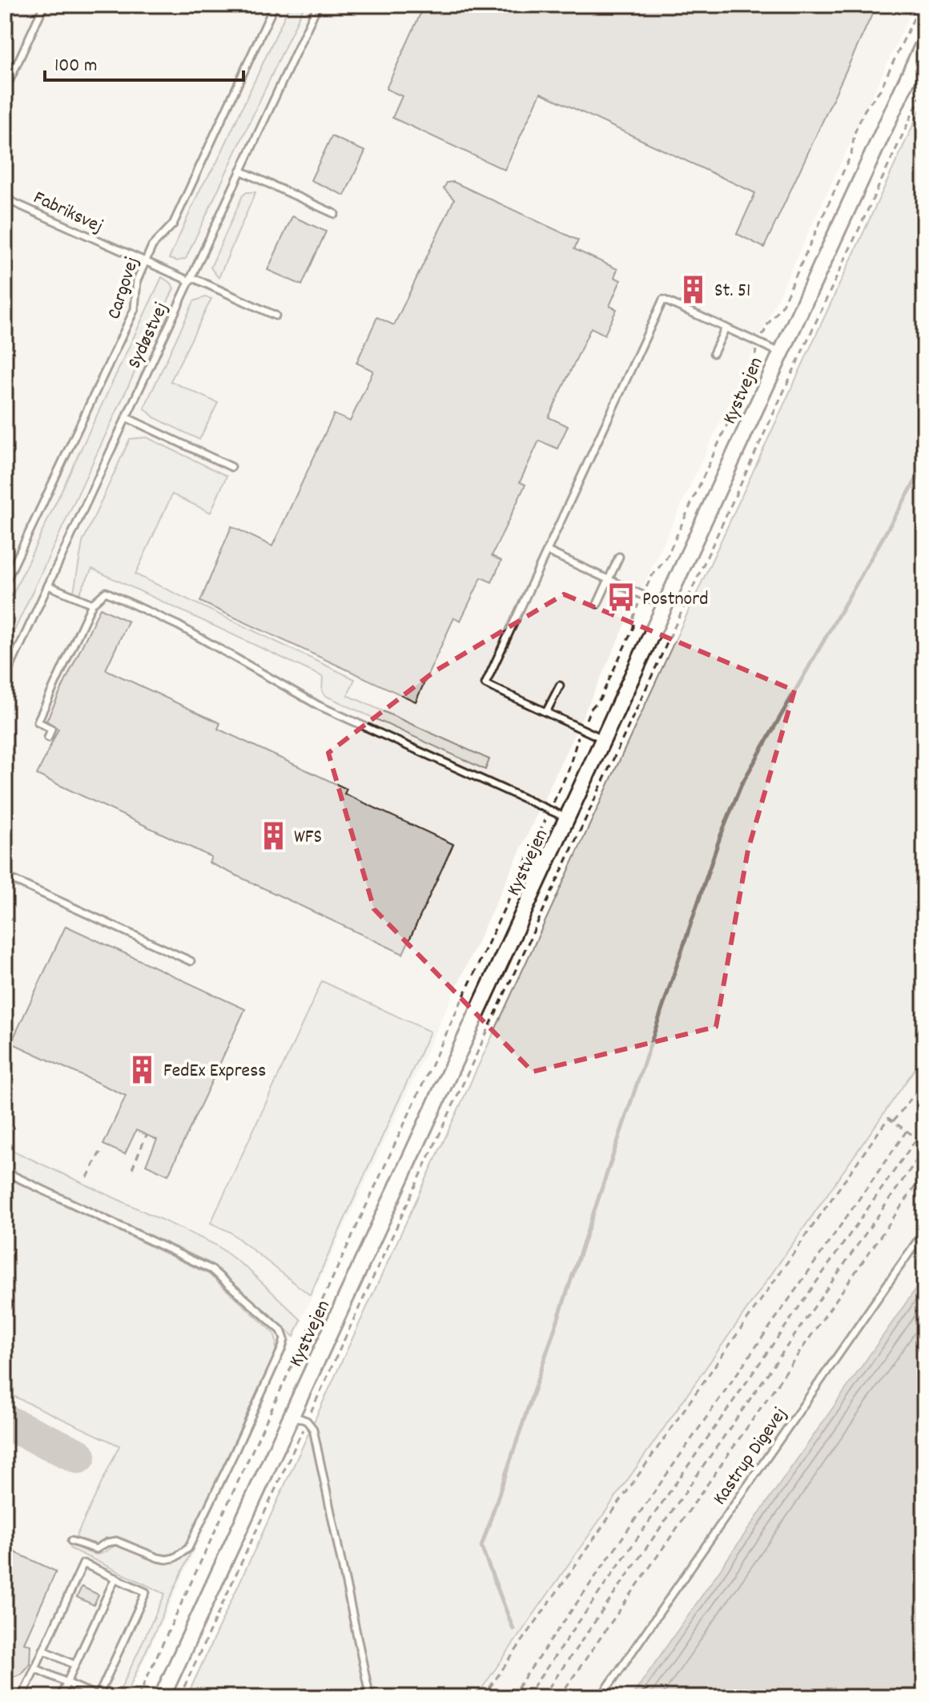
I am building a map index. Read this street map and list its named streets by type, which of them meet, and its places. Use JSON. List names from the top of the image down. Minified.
{"streets":{"street":["Kystvejen"],"lane":["Fabriksvej","Cargovej","Sydøstvej","Kastrup Digevej"]},"crossings":[["Fabriksvej","Cargovej"],["Fabriksvej","Sydøstvej"]],"places":{"building":["St. 51","WFS","FedEx Express"],"bus stop":["Postnord"]},"scale_bar":"100 m"}
